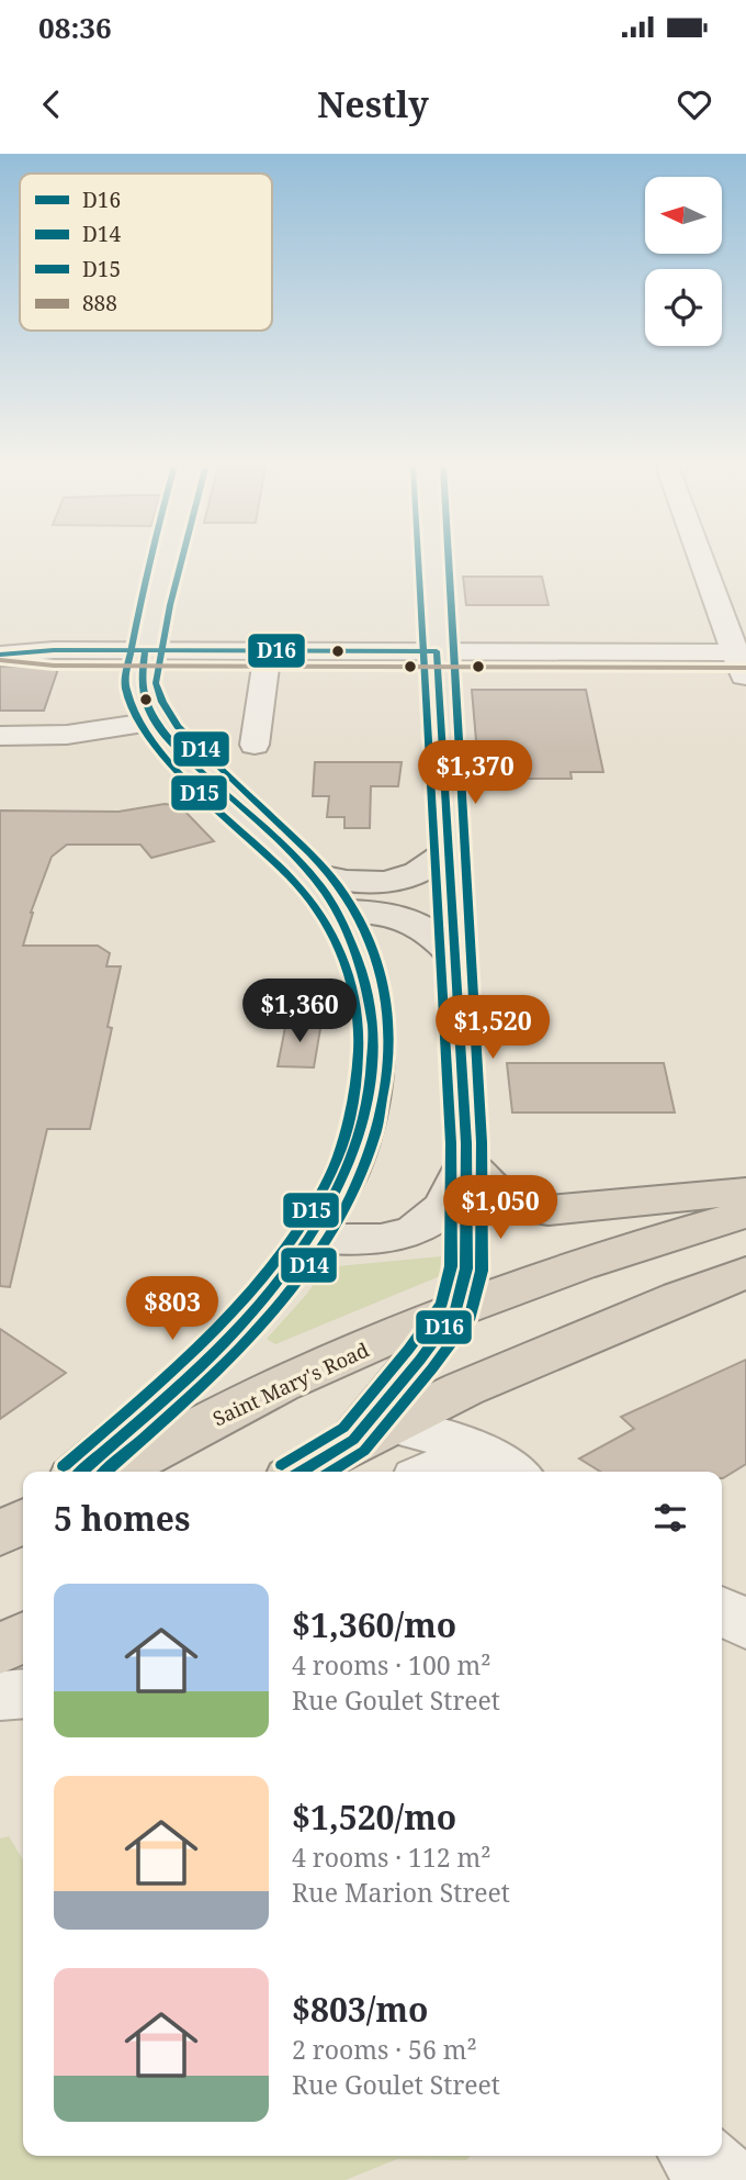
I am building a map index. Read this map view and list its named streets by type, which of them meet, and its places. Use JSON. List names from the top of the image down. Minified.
{"streets":{"highway":["Saint Mary's Road"]},"lines":["transit line D14","transit line D15","transit line D16","transit line 888"],"legend":["D16","D14","D15","888"],"north":"left","page":{"status":"08:36","header":"Nestly","price":["$1,370","$1,360","$1,520","$1,050","$803"],"heading":"5 homes","list":[{"name":"$1,360/mo","note":"4 rooms · 100 m² · Rue Goulet Street"},{"name":"$1,520/mo","note":"4 rooms · 112 m² · Rue Marion Street"},{"name":"$803/mo","note":"2 rooms · 56 m² · Rue Goulet Street"}]}}
